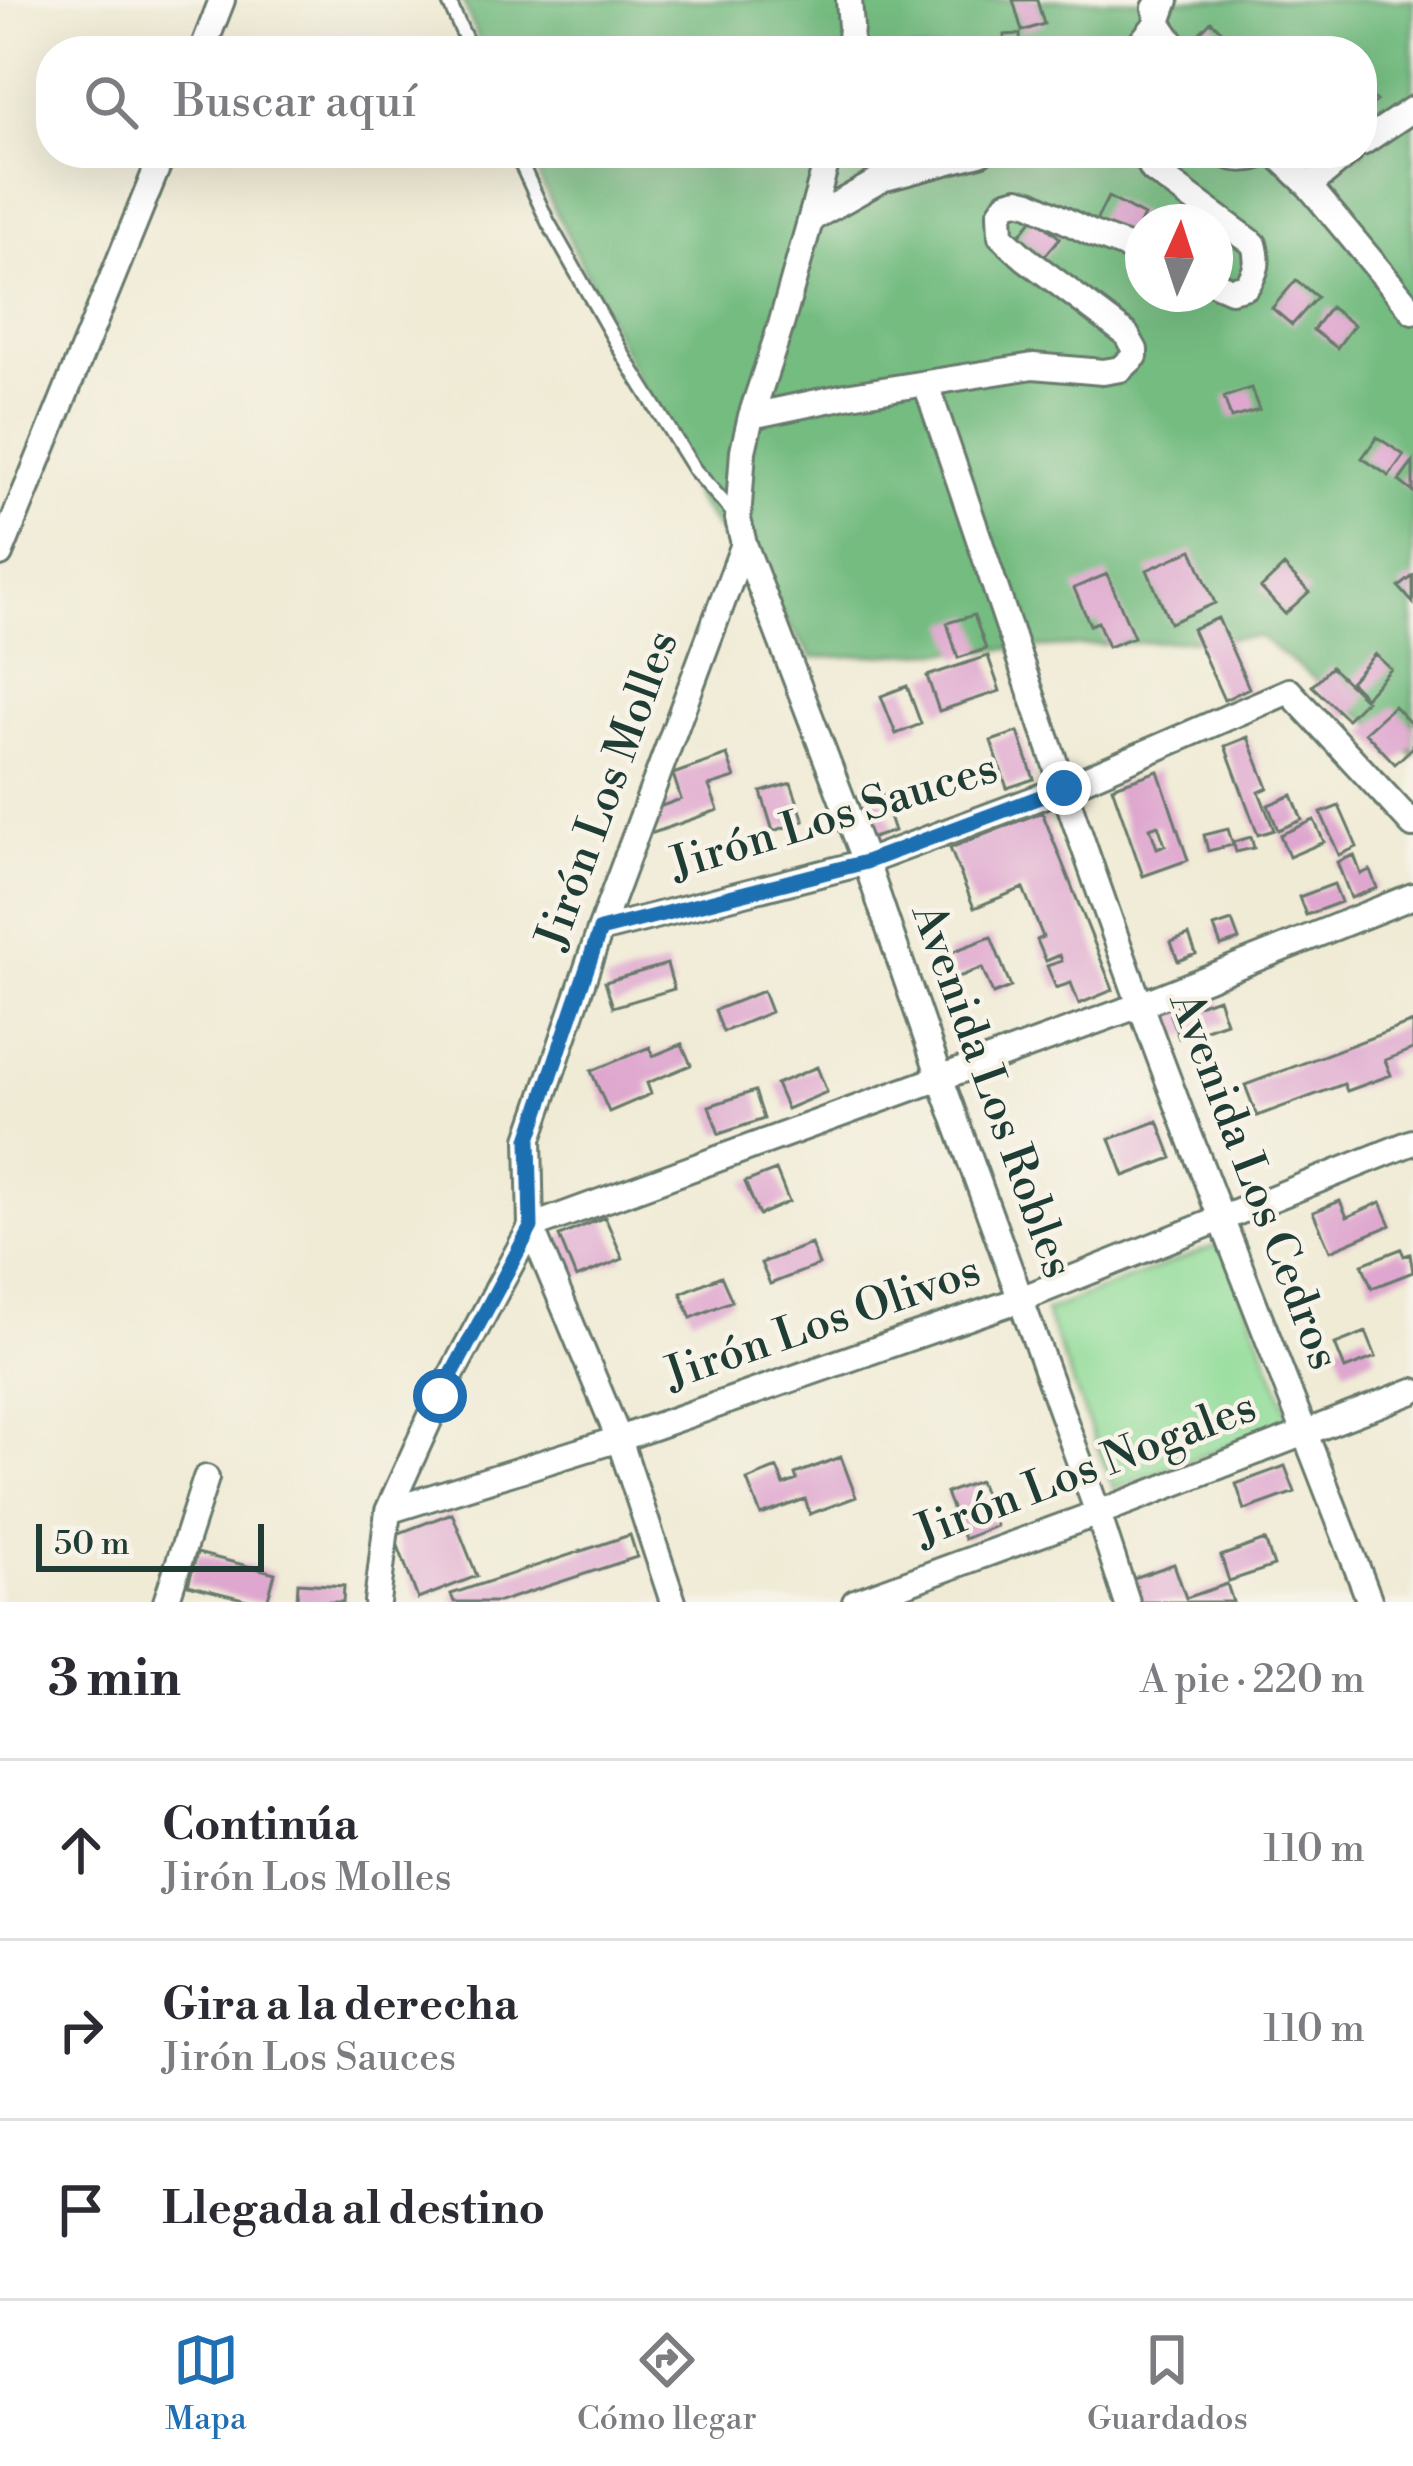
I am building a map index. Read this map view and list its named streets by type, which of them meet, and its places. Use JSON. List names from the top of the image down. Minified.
{"streets":{"street":["Jirón Los Molles","Jirón Los Sauces","Avenida Los Robles","Avenida Los Cedros","Jirón Los Olivos","Jirón Los Nogales"]},"crossings":[["Jirón Los Molles","Jirón Los Sauces"],["Jirón Los Molles","Avenida Los Robles"],["Jirón Los Molles","Jirón Los Olivos"],["Jirón Los Sauces","Avenida Los Robles"],["Jirón Los Sauces","Avenida Los Cedros"],["Avenida Los Robles","Jirón Los Olivos"],["Avenida Los Robles","Jirón Los Nogales"],["Avenida Los Cedros","Jirón Los Olivos"],["Avenida Los Cedros","Jirón Los Nogales"]],"scale_bar":"50 m","north":"top","page":{"search":"Buscar aquí","scale":"50 m","heading":["3 min","A pie · 220 m"],"list":[["Continúa","Jirón Los Molles","110 m"],["Gira a la derecha","Jirón Los Sauces","110 m"],"Llegada al destino"],"nav":["Mapa","Cómo llegar","Guardados"]}}
